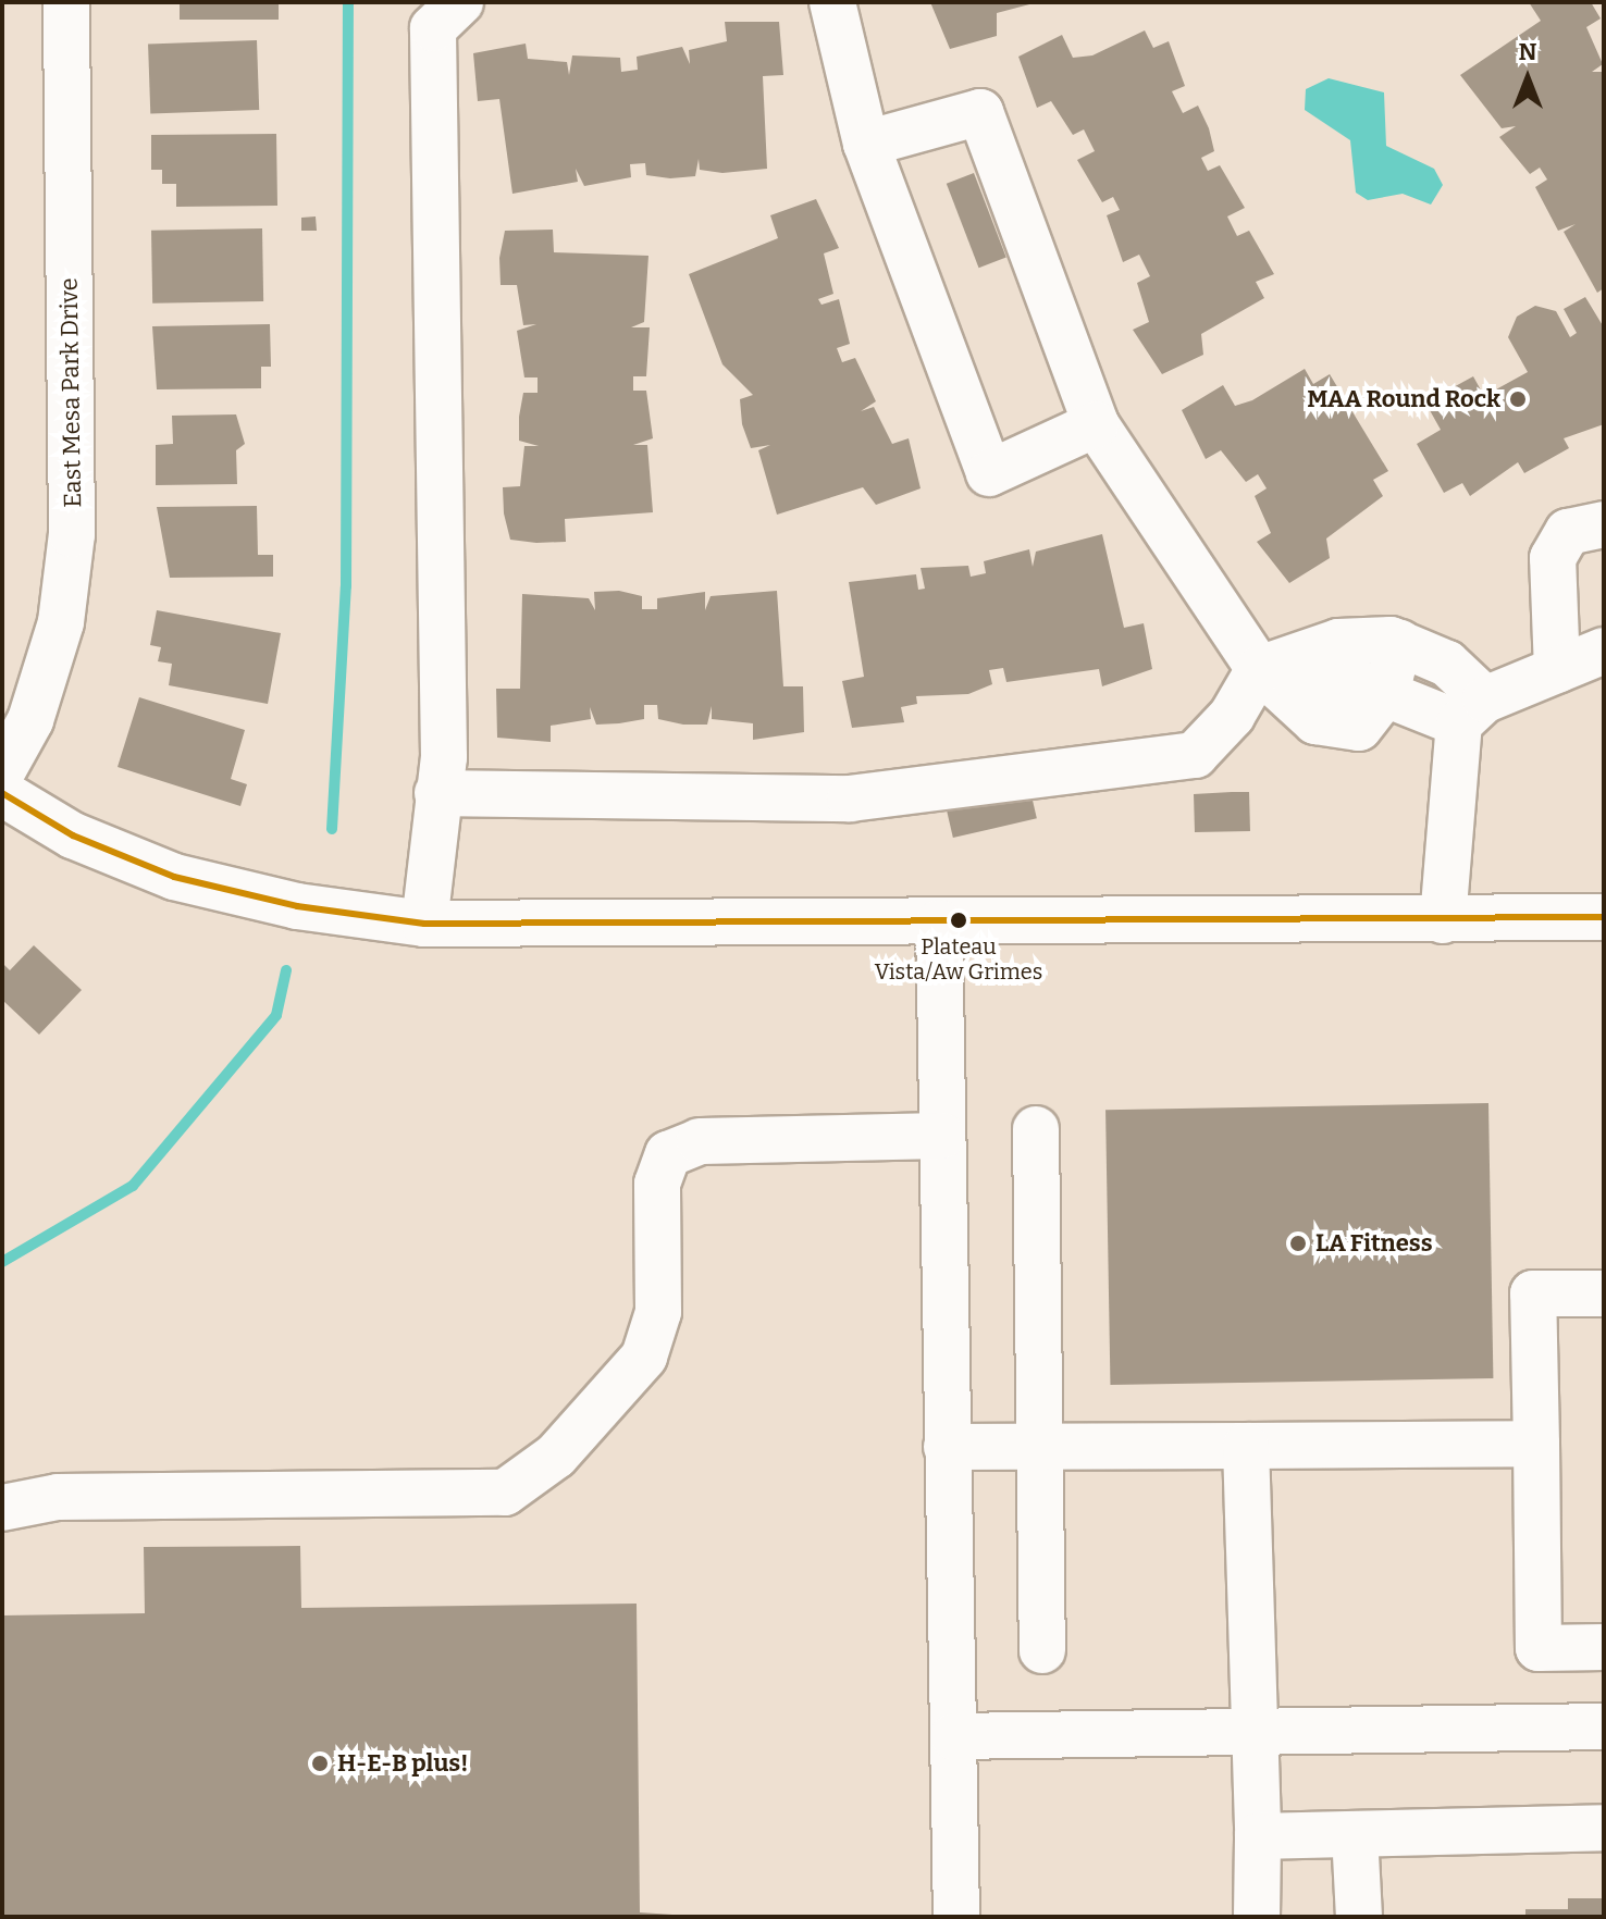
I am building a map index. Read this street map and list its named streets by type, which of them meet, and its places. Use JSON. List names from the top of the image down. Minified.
{"streets":{"street":["East Mesa Park Drive"]},"places":["MAA Round Rock","Plateau Vista/Aw Grimes","LA Fitness","H-E-B plus!"],"north":"top"}
